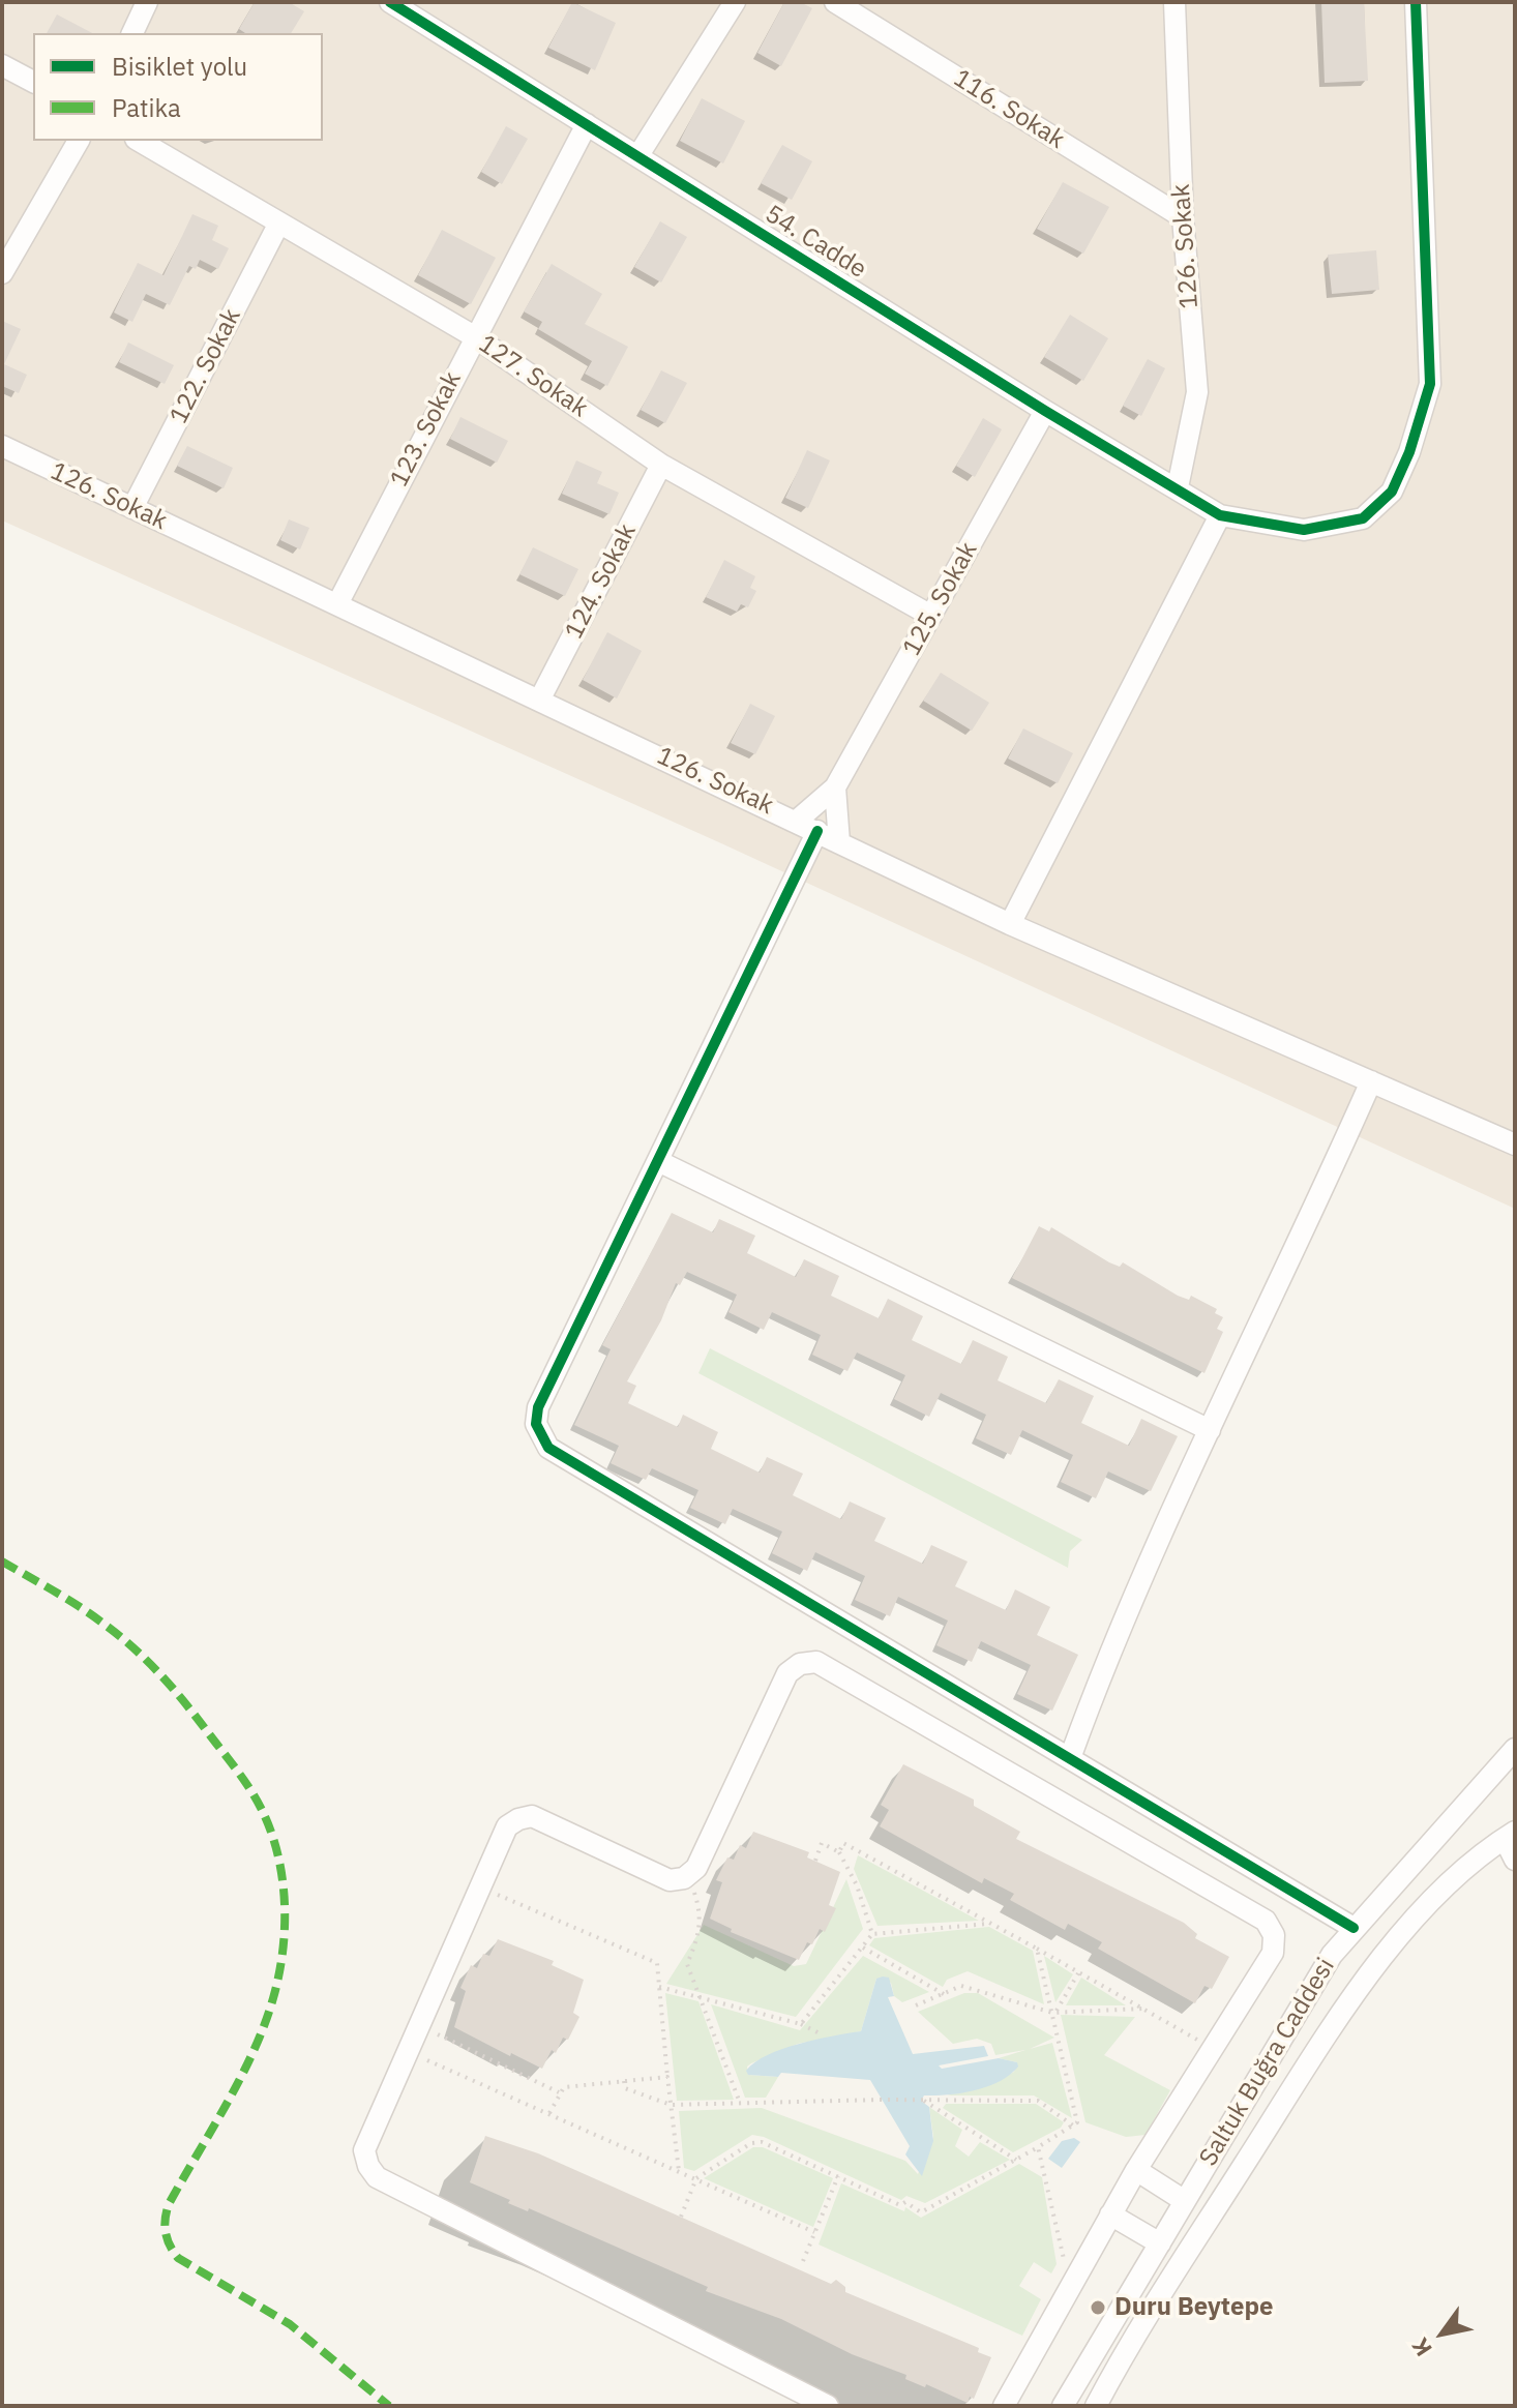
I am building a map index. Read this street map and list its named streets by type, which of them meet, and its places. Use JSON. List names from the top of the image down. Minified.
{"streets":{"street":["116. Sokak","54. Cadde","126. Sokak","122. Sokak","127. Sokak","123. Sokak","124. Sokak","125. Sokak","Saltuk Buğra Caddesi"]},"crossings":[["116. Sokak","126. Sokak"],["54. Cadde","126. Sokak"],["54. Cadde","123. Sokak"],["54. Cadde","125. Sokak"],["126. Sokak","122. Sokak"],["126. Sokak","123. Sokak"],["126. Sokak","124. Sokak"],["126. Sokak","125. Sokak"],["122. Sokak","127. Sokak"],["127. Sokak","123. Sokak"],["127. Sokak","124. Sokak"],["127. Sokak","125. Sokak"]],"places":["Duru Beytepe"],"legend":["Bisiklet yolu","Patika"],"north":"bottom left"}
